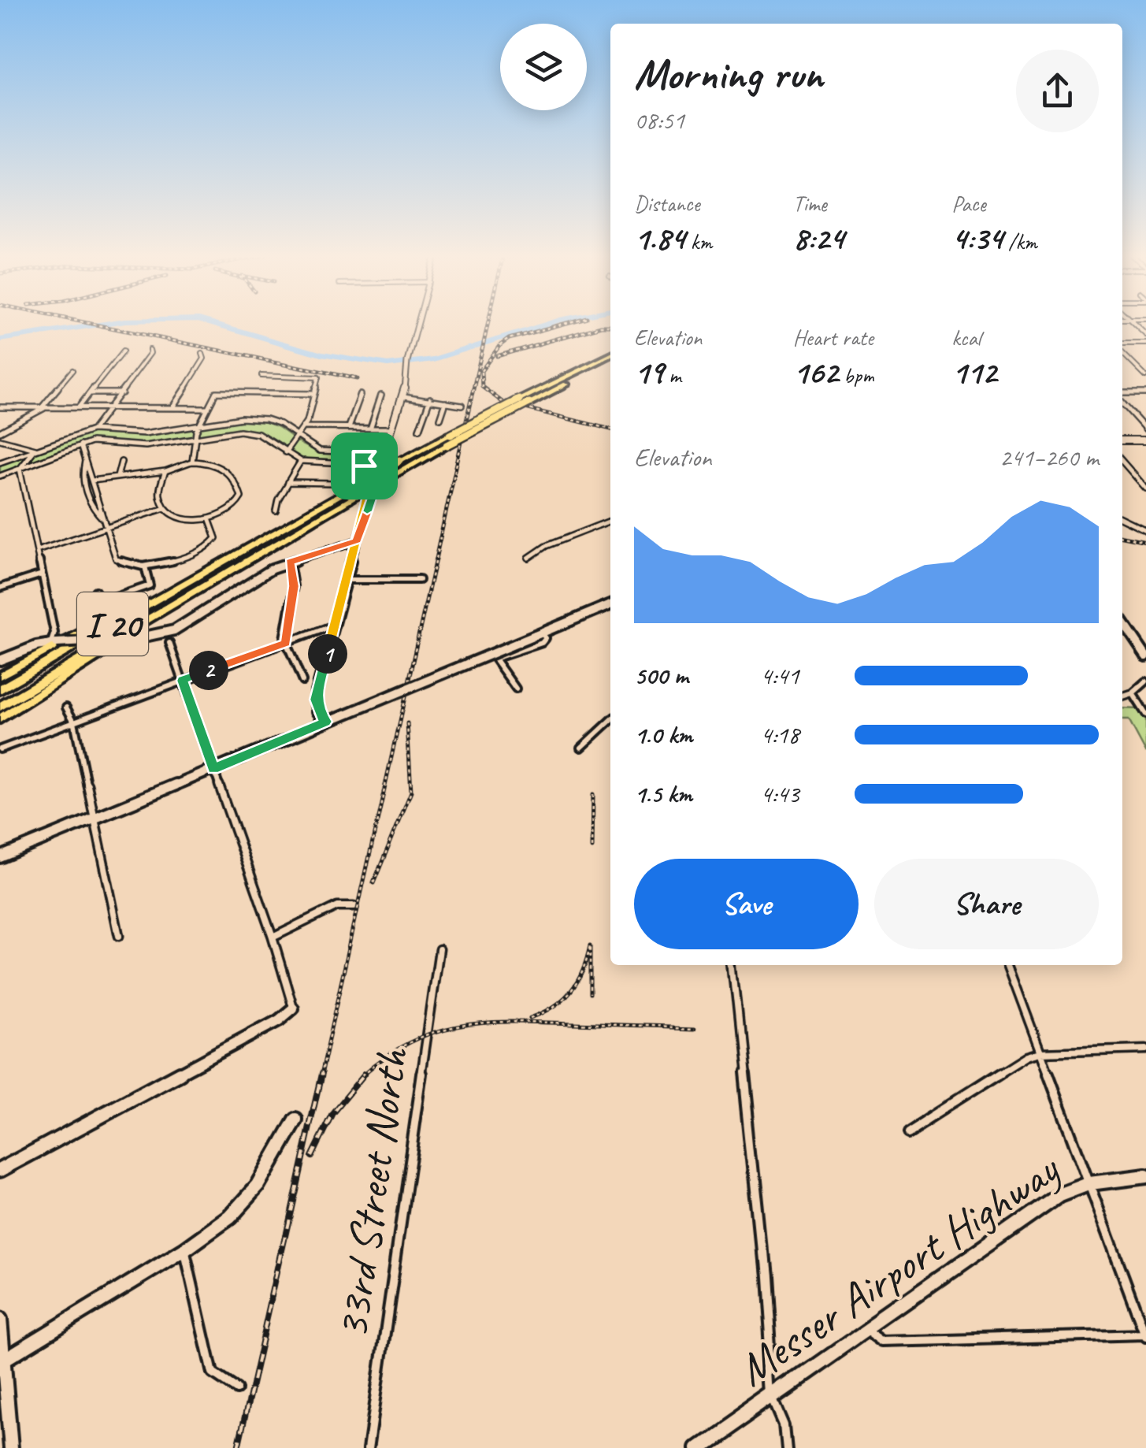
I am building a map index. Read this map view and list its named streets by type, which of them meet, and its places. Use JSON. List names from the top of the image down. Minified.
{"streets":{"highway":["I 20"],"street":["33rd Street North","Messer Airport Highway"]},"page":{"heading":["Morning run","08:51"],"stats":[["Distance","1.84 km"],["Time","8:24"],["Pace","4:34 /km"],["Elevation","19 m"],["Heart rate","162 bpm"],["kcal","112"]],"chart":["Elevation","241–260 m"],"pins":["1","2"],"list":[{"name":"500 m","note":"4:41"},{"name":"1.0 km","note":"4:18"},{"name":"1.5 km","note":"4:43"}],"buttons":["Save","Share"]}}
